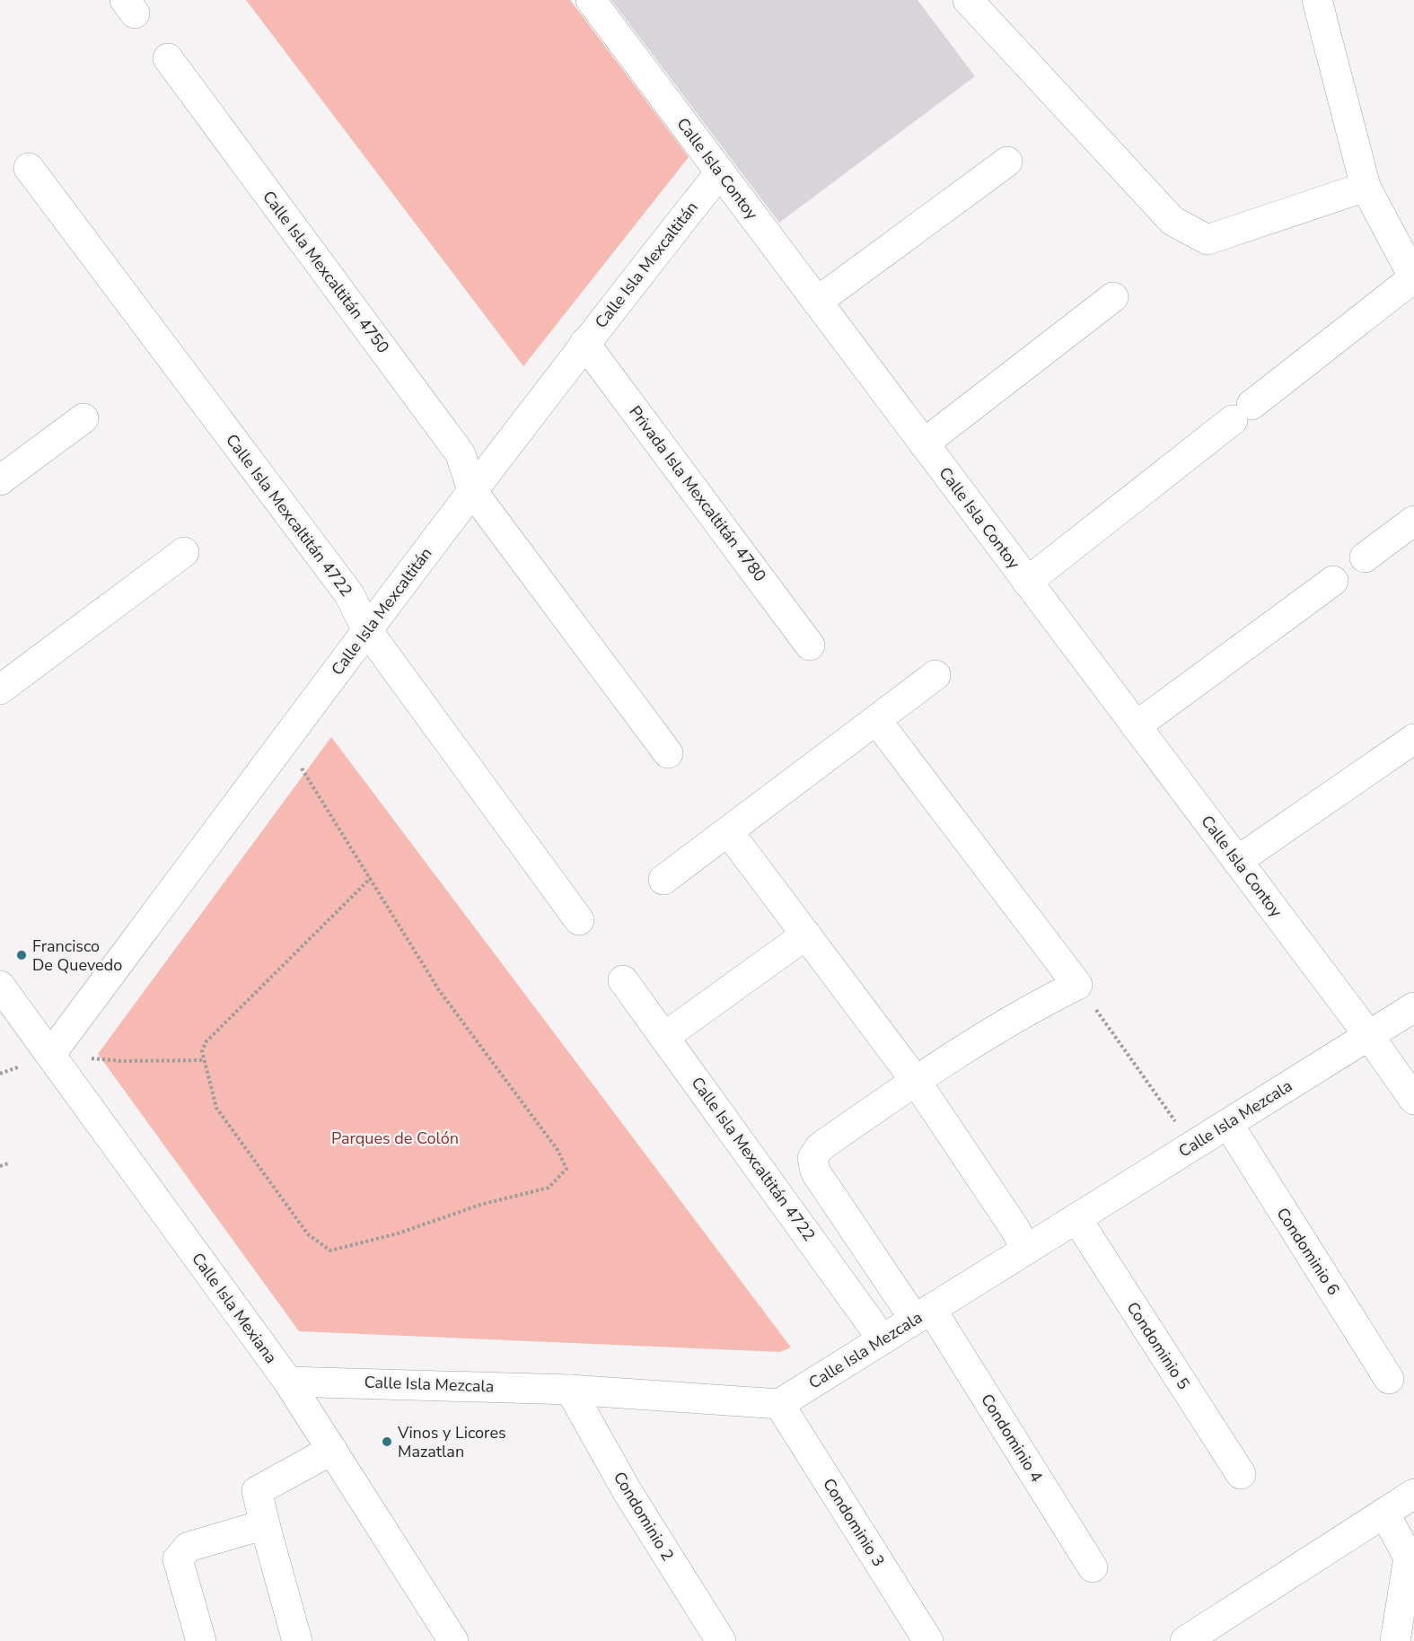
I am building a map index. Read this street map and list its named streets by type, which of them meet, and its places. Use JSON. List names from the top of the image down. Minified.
{"streets":{"street":["Calle Isla Contoy","Calle Isla Mexcaltitán","Calle Isla Mexcaltitán 4750","Privada Isla Mexcaltitán 4780","Calle Isla Mexcaltitán 4722","Calle Isla Mezcala","Condominio 6","Calle Isla Mexiana","Condominio 5","Condominio 4","Condominio 2","Condominio 3"]},"crossings":[["Calle Isla Contoy","Calle Isla Mexcaltitán"],["Calle Isla Contoy","Calle Isla Mezcala"],["Calle Isla Mexcaltitán","Calle Isla Mexcaltitán 4750"],["Calle Isla Mexcaltitán","Privada Isla Mexcaltitán 4780"],["Calle Isla Mexcaltitán","Calle Isla Mexcaltitán 4722"],["Calle Isla Mexcaltitán","Calle Isla Mexiana"],["Calle Isla Mexcaltitán 4722","Calle Isla Mezcala"],["Calle Isla Mezcala","Condominio 6"],["Calle Isla Mezcala","Calle Isla Mexiana"],["Calle Isla Mezcala","Condominio 5"],["Calle Isla Mezcala","Condominio 4"],["Calle Isla Mezcala","Condominio 2"],["Calle Isla Mezcala","Condominio 3"]],"parks":["Parques de Colón"],"places":["Francisco De Quevedo","Vinos y Licores Mazatlan"]}
